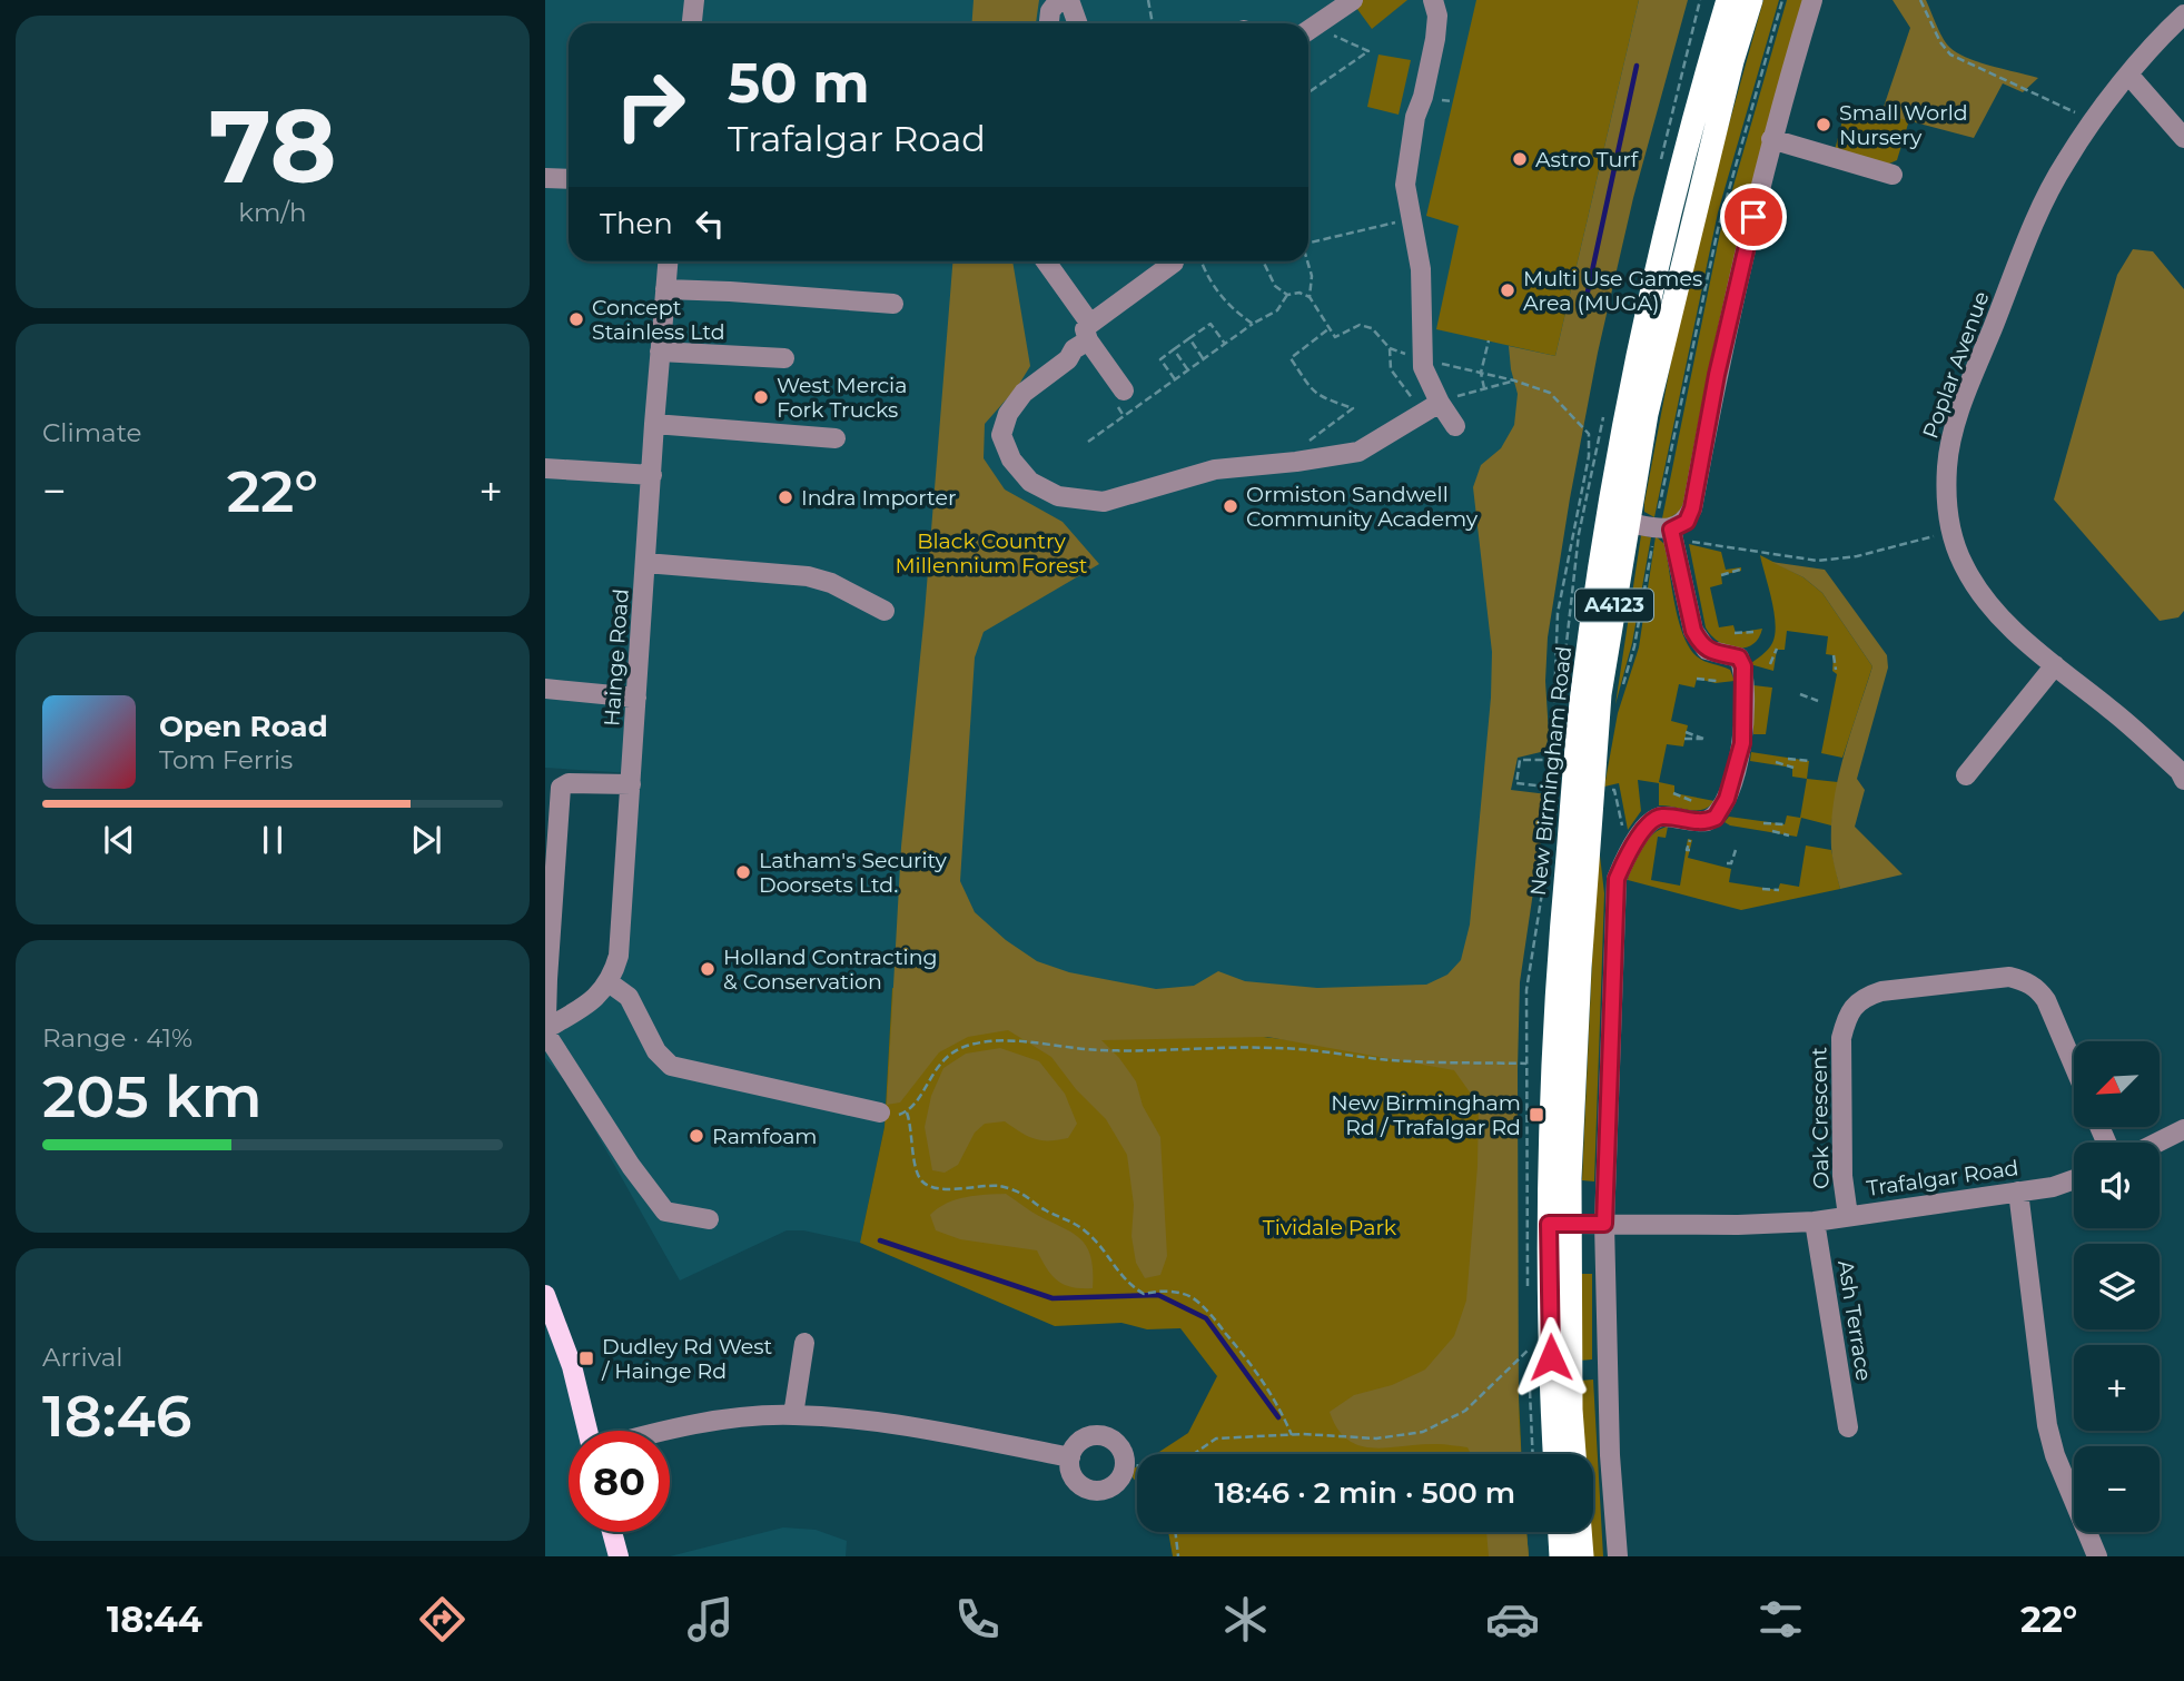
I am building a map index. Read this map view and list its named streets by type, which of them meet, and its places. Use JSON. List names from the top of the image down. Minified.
{"streets":{"highway":["A4123","New Birmingham Road"],"street":["Poplar Avenue","Hainge Road","Oak Crescent","Trafalgar Road","Ash Terrace"]},"crossings":[["New Birmingham Road","Trafalgar Road"],["Oak Crescent","Trafalgar Road"],["Trafalgar Road","Ash Terrace"]],"parks":["Black Country Millennium Forest","Tividale Park"],"places":{"other":["Small World Nursery","Astro Turf","Multi Use Games Area (MUGA)","Concept Stainless Ltd","West Mercia Fork Trucks","Indra Importer","Ormiston Sandwell Community Academy","Latham's Security Doorsets Ltd.","Holland Contracting & Conservation","Ramfoam"],"transit":["New Birmingham Rd / Trafalgar Rd","Dudley Rd West / Hainge Rd"]},"north":"bottom left","page":{"tile":[["78","km/h"],"Climate",["Range · 41%","205 km"],["Arrival","18:46"]],"turn":["50 m","Trafalgar Road"],"then":"Then","heat":["−","22°","+"],"song":["Open Road","Tom Ferris"],"map_buttons":["+","−"],"limit":"80","trip":"18:46 · 2 min · 500 m","tabs":["18:44","22°"]}}
